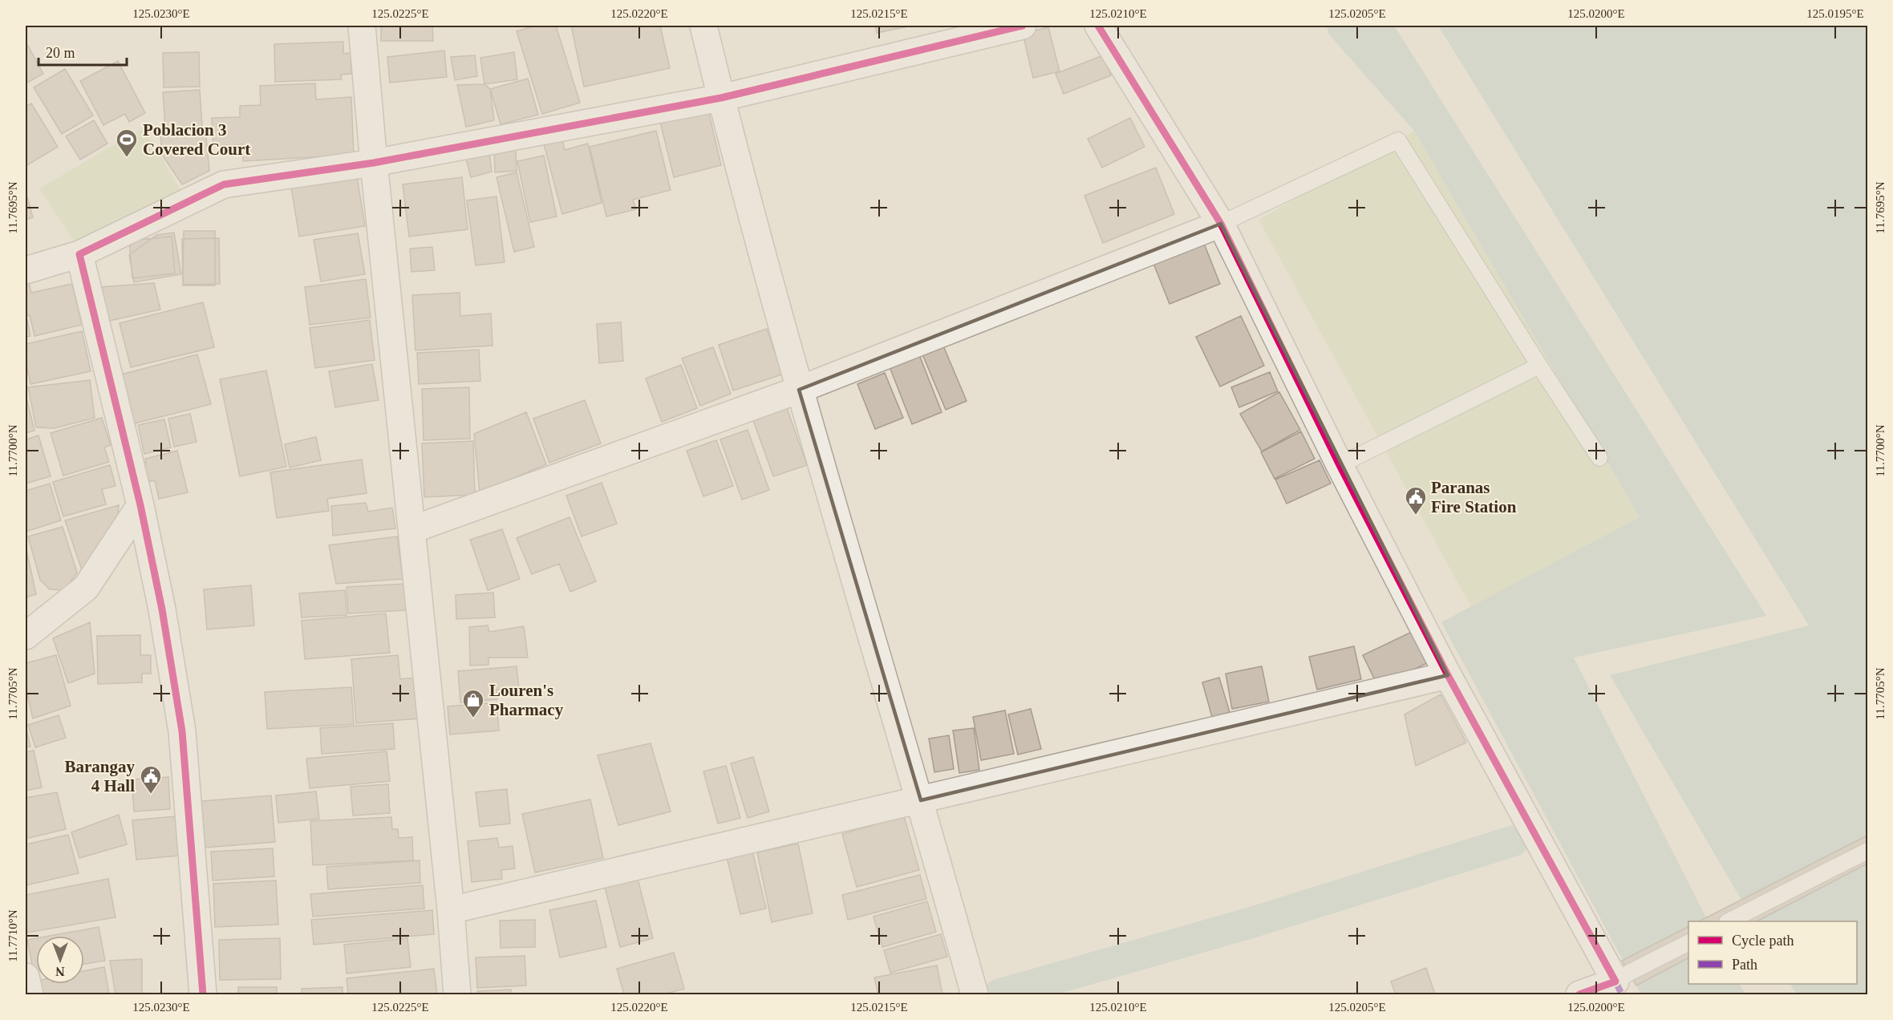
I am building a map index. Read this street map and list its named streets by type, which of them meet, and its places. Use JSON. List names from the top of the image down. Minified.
{"places":{"sports":["Poblacion 3 Covered Court"],"public building":["Paranas Fire Station","Barangay 4 Hall"],"shop":["Louren's Pharmacy"]},"legend":["Cycle path","Path"],"scale_bar":"20 m","north":"bottom","coordinates":["125.0230°E","125.0225°E","125.0220°E","125.0215°E","125.0210°E","125.0205°E","125.0200°E","125.0195°E","11.7695°N","11.7700°N","11.7705°N","11.7710°N"]}
